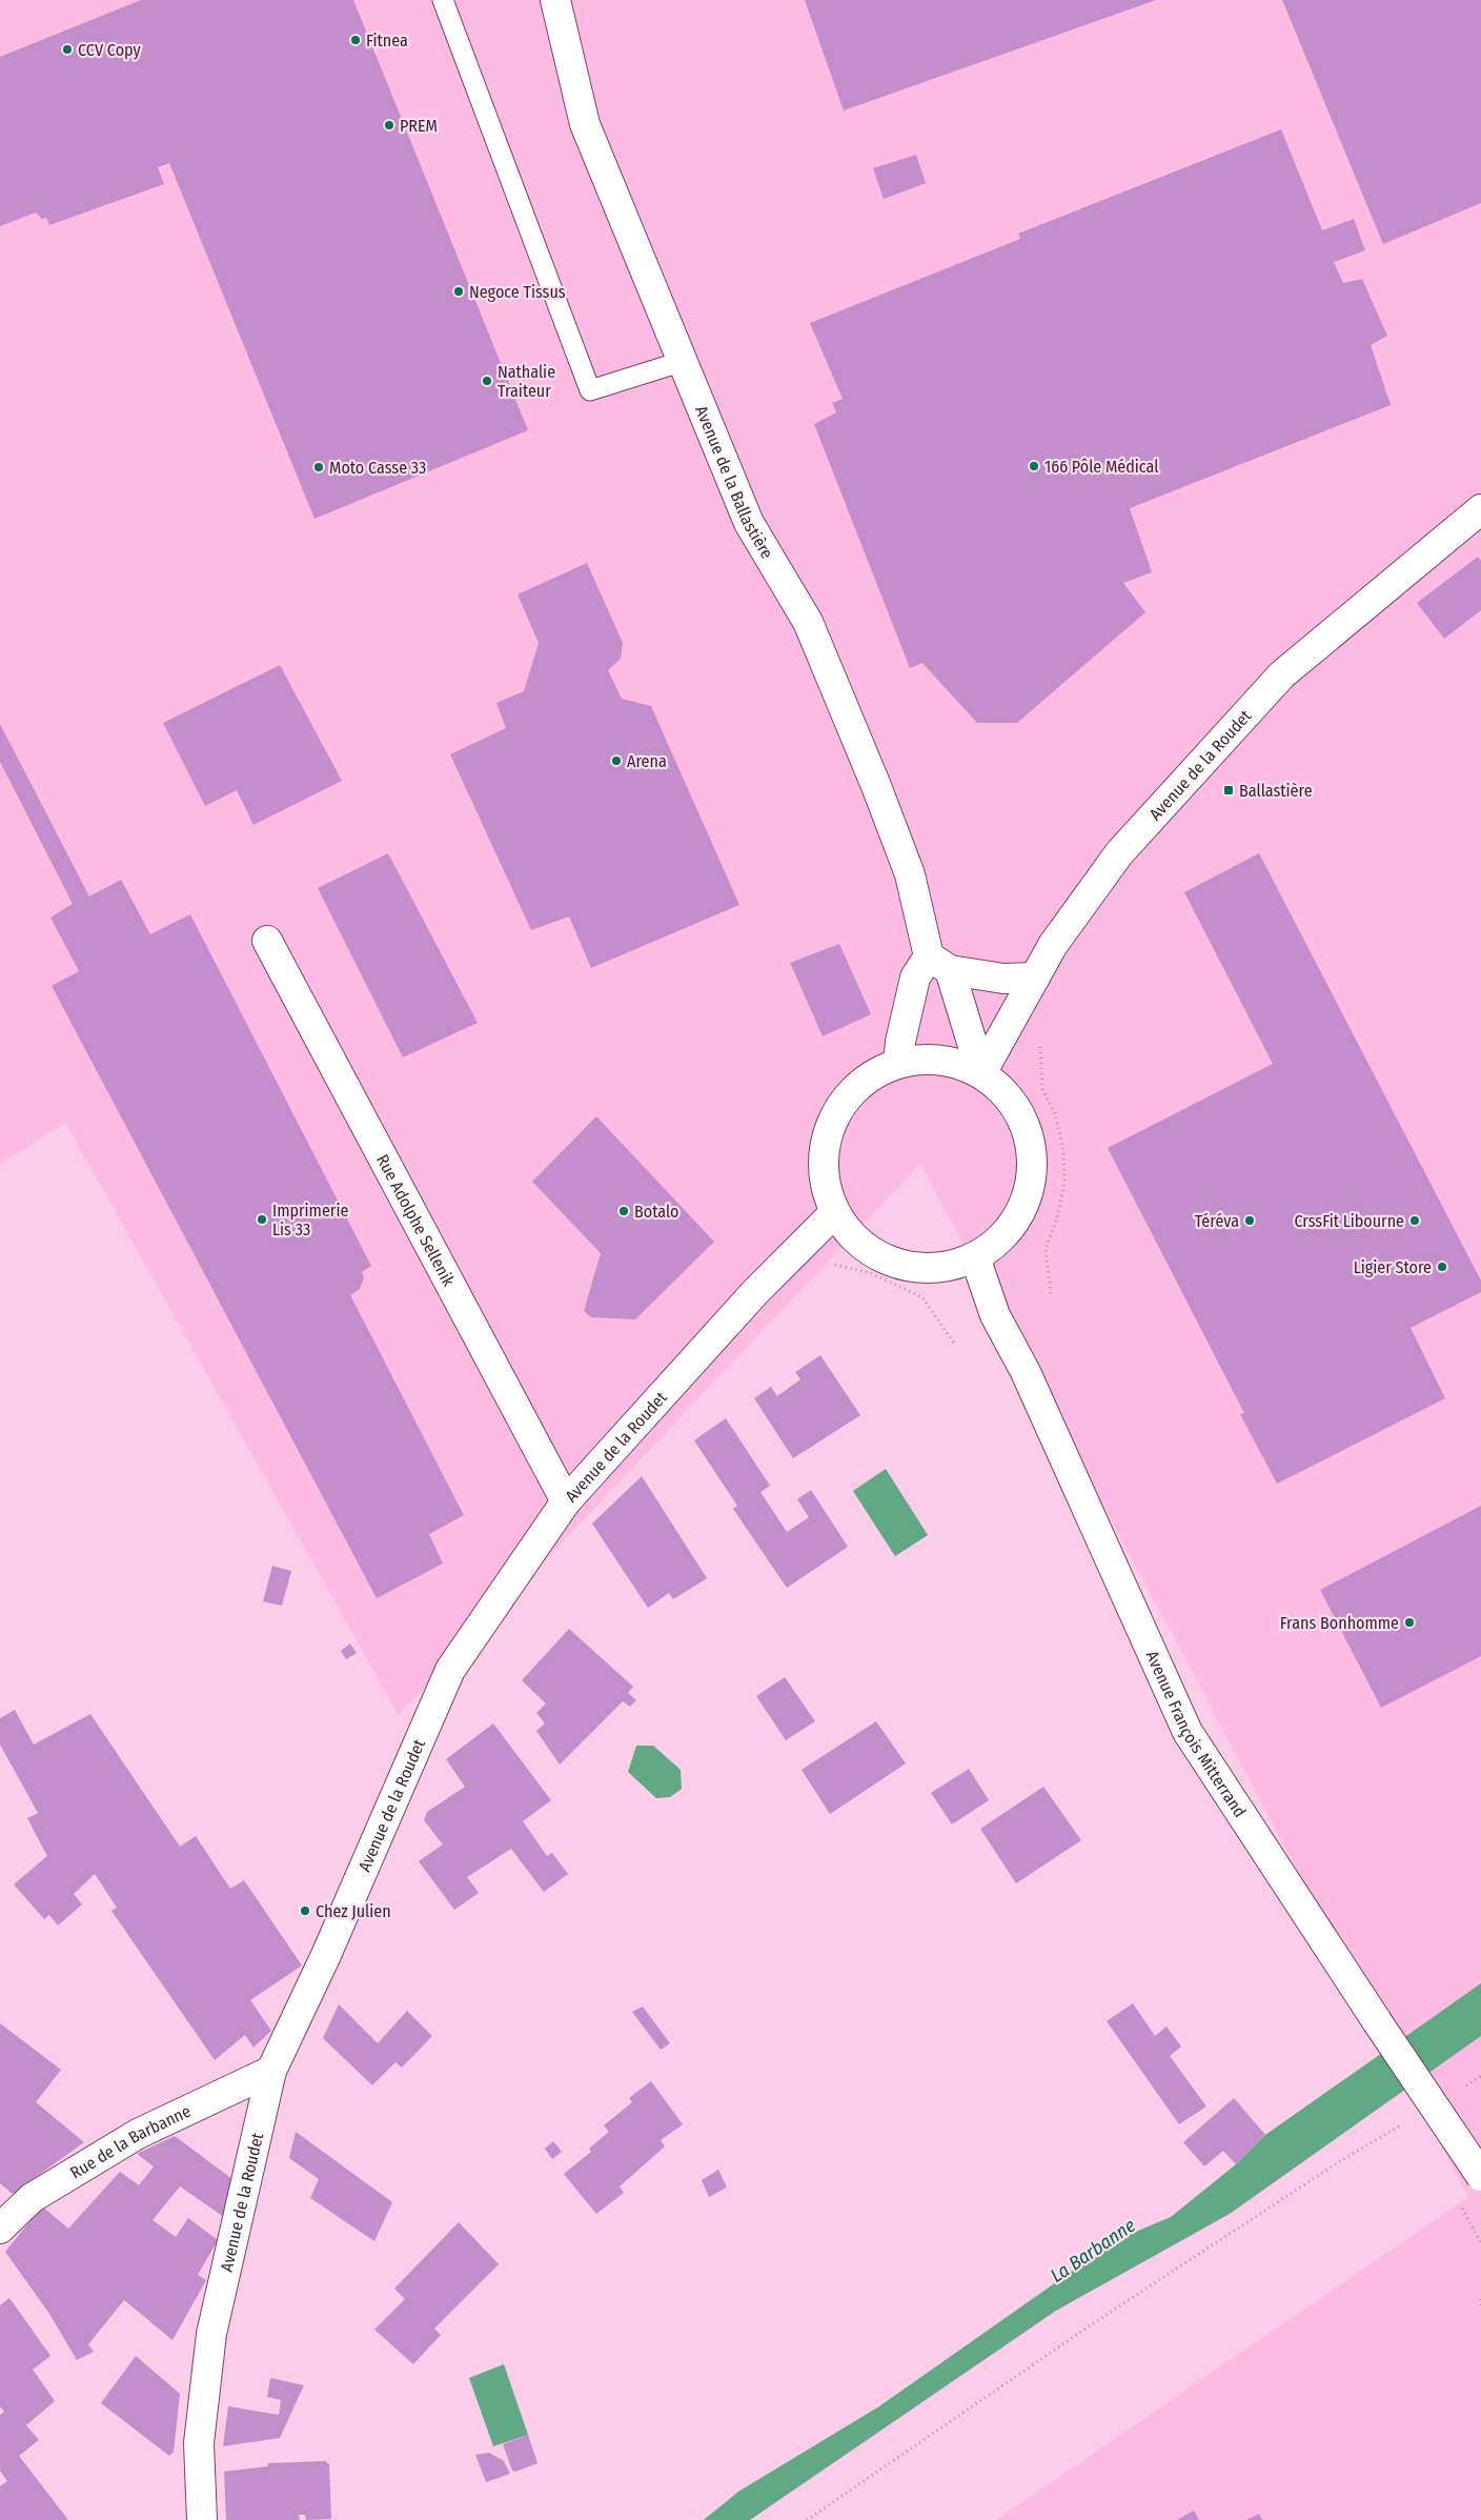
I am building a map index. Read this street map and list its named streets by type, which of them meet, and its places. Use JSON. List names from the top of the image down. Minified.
{"streets":{"street":["Avenue de la Ballastière","Avenue de la Roudet","Rue Adolphe Sellenik","Avenue François Mitterrand","Rue de la Barbanne"]},"crossings":[["Avenue de la Ballastière","Avenue de la Roudet"],["Avenue de la Roudet","Rue Adolphe Sellenik"],["Avenue de la Roudet","Rue de la Barbanne"]],"water":["La Barbanne"],"places":{"other":["Fitnea","CCV Copy","PREM","Negoce Tissus","Nathalie Traiteur","166 Pôle Médical","Moto Casse 33","Arena","Botalo","Imprimerie Lis 33","Téréva","CrssFit Libourne","Ligier Store","Frans Bonhomme","Chez Julien"],"transit":["Ballastière"]}}
